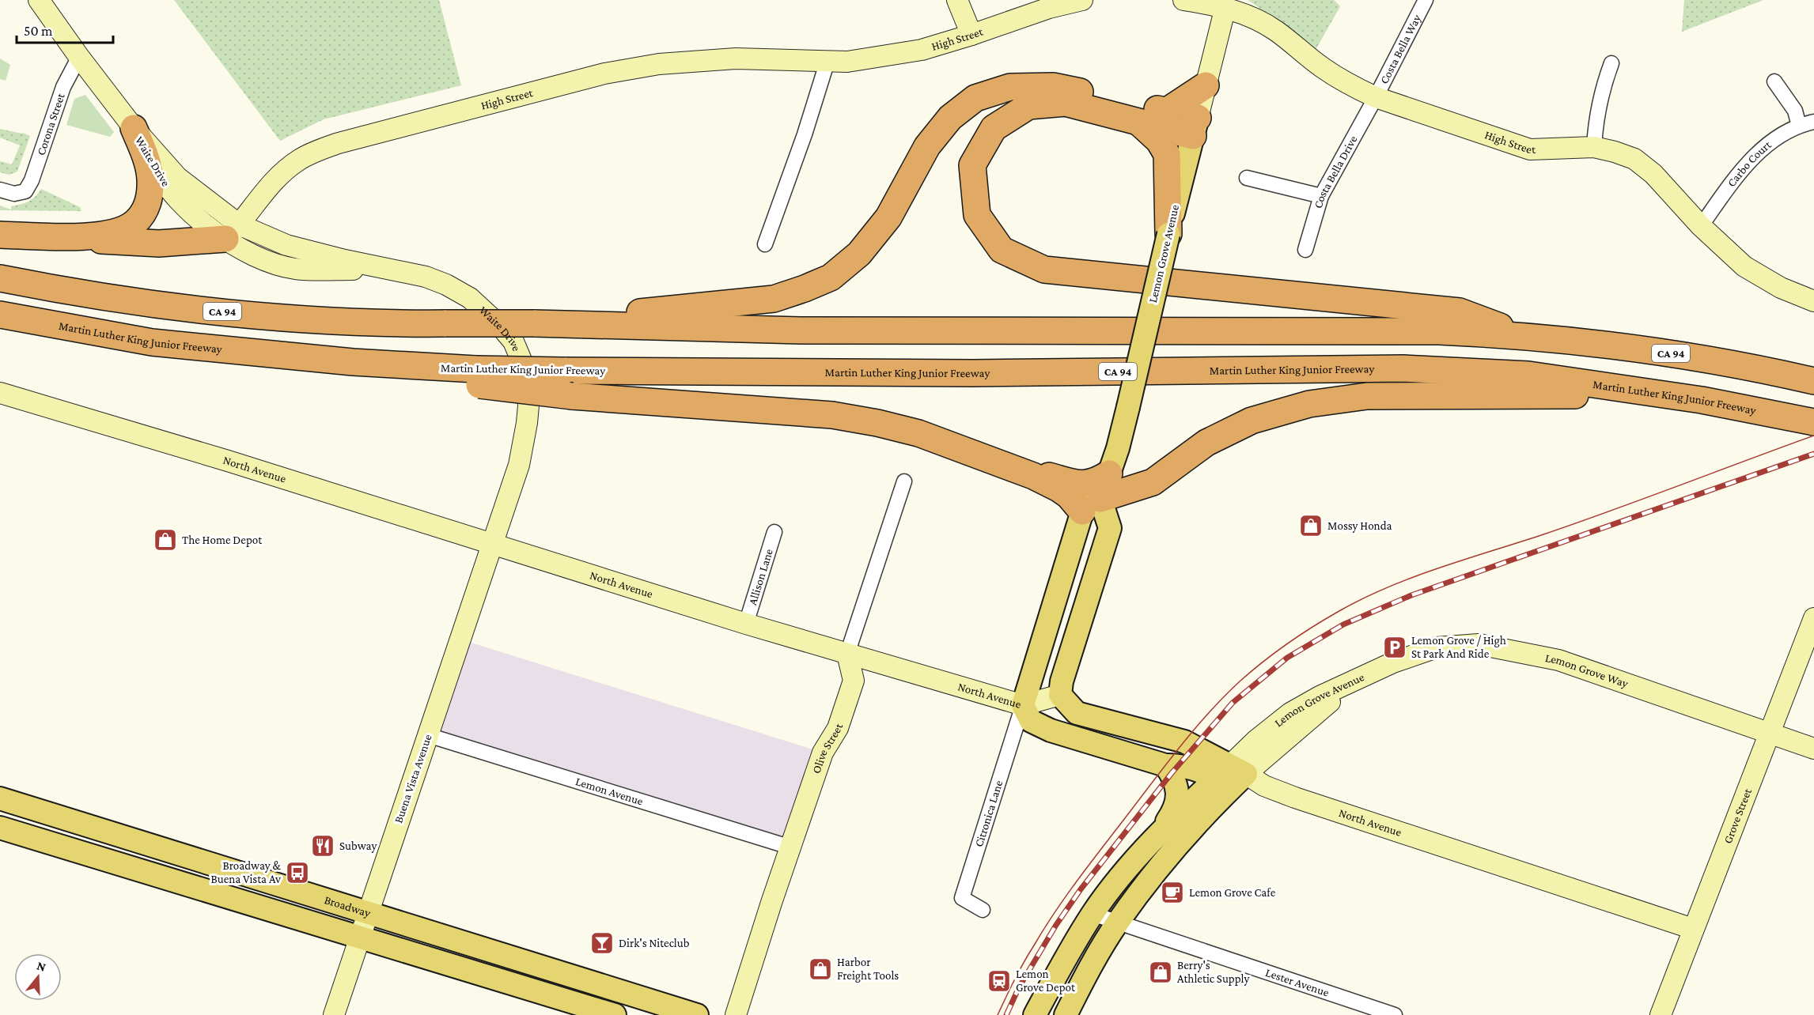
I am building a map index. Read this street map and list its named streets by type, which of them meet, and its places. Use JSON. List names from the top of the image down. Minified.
{"streets":{"highway":["CA 94","Martin Luther King Junior Freeway"],"main road":["High Street","Waite Drive","Lemon Grove Avenue","North Avenue","Lemon Grove Way","Olive Street","Buena Vista Avenue","Grove Street","Broadway"],"street":["Costa Bella Way","Corona Street","Carbo Court","Costa Bella Drive","Allison Lane","Lemon Avenue","Citronica Lane","Lester Avenue"]},"crossings":[["High Street","Costa Bella Way"],["High Street","Waite Drive"],["High Street","Carbo Court"],["High Street","Costa Bella Drive"],["High Street","Lemon Grove Avenue"],["Costa Bella Way","Costa Bella Drive"],["Corona Street","Waite Drive"],["Waite Drive","North Avenue"],["Waite Drive","Buena Vista Avenue"],["Lemon Grove Avenue","North Avenue"],["Lemon Grove Avenue","Lemon Grove Way"],["Lemon Grove Avenue","Citronica Lane"],["Lemon Grove Avenue","Lester Avenue"],["North Avenue","Allison Lane"],["North Avenue","Olive Street"],["North Avenue","Buena Vista Avenue"],["North Avenue","Citronica Lane"],["North Avenue","Grove Street"],["Lemon Grove Way","Grove Street"],["Olive Street","Lemon Avenue"],["Buena Vista Avenue","Lemon Avenue"],["Buena Vista Avenue","Broadway"]],"places":{"shop":["Mossy Honda","The Home Depot","Harbor Freight Tools","Berry's Athletic Supply"],"parking":["Lemon Grove / High St Park And Ride"],"restaurant":["Subway"],"bus stop":["Broadway & Buena Vista Av"],"cafe":["Lemon Grove Cafe"],"bar":["Dirk's Niteclub"],"station":["Lemon Grove Depot"]},"scale_bar":"50 m","north":"top"}
